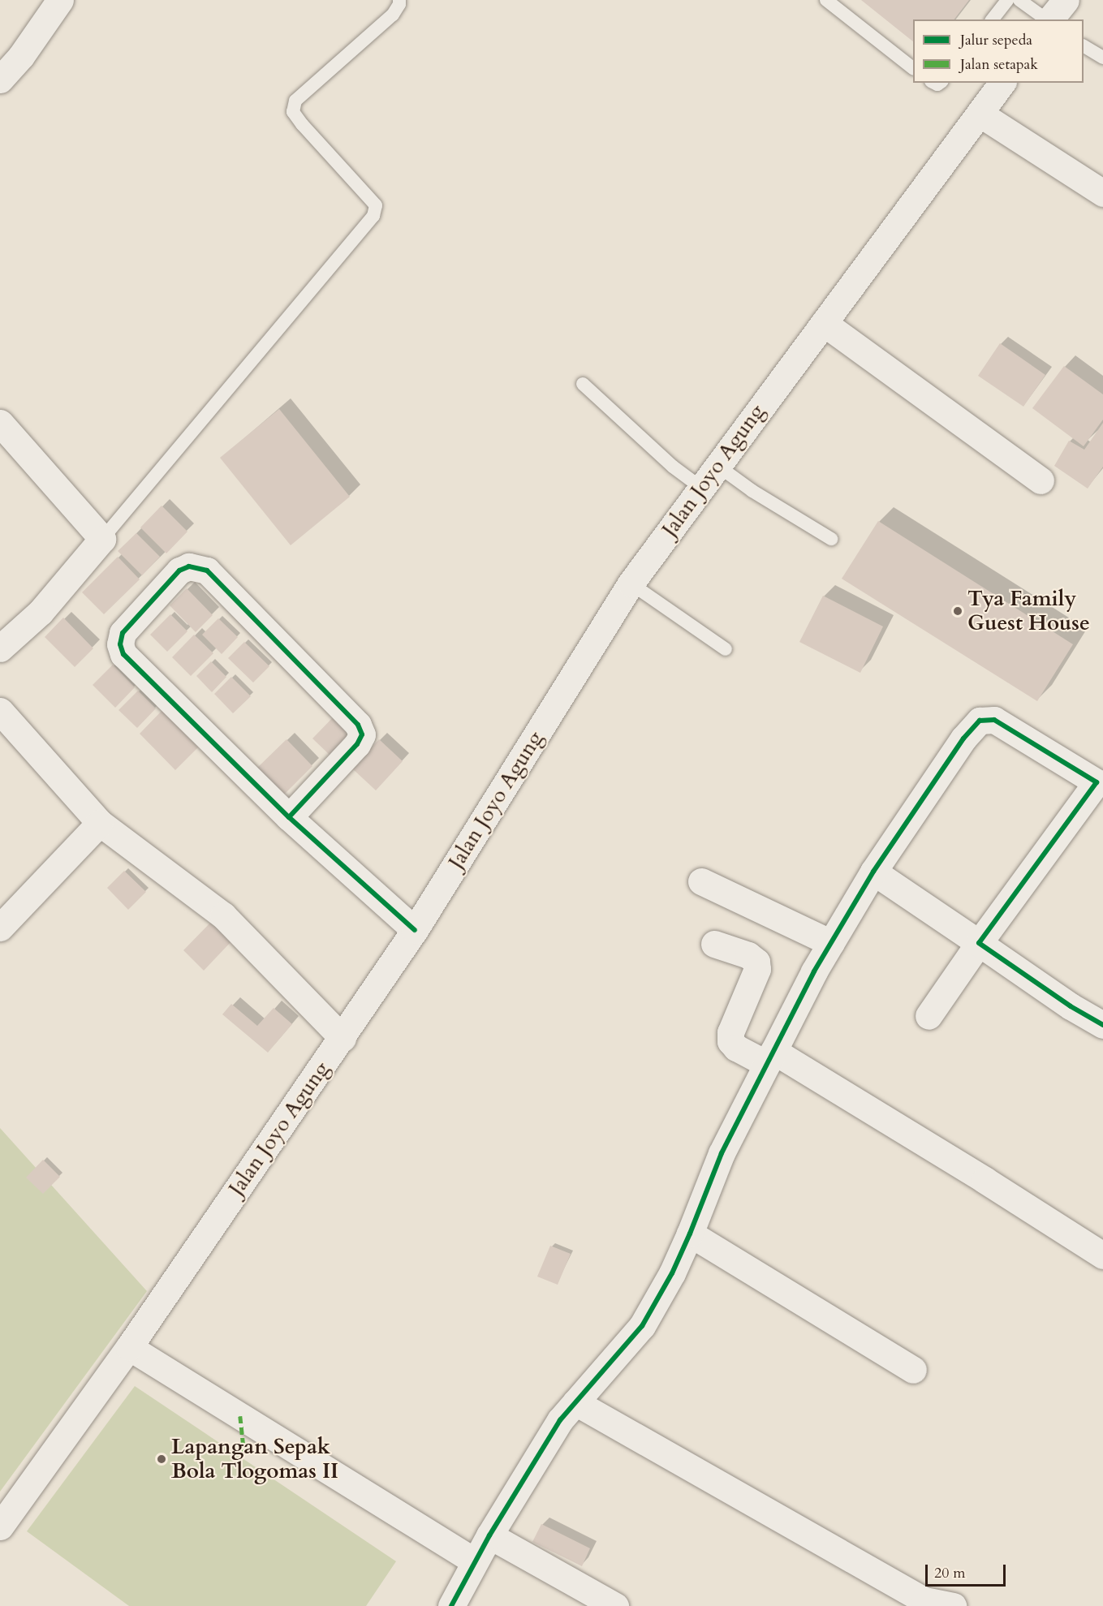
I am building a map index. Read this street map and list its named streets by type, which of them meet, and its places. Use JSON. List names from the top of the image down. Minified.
{"streets":{"street":["Jalan Joyo Agung"]},"places":["Tya Family Guest House","Lapangan Sepak Bola Tlogomas II"],"legend":["Jalur sepeda","Jalan setapak"],"scale_bar":"20 m"}
